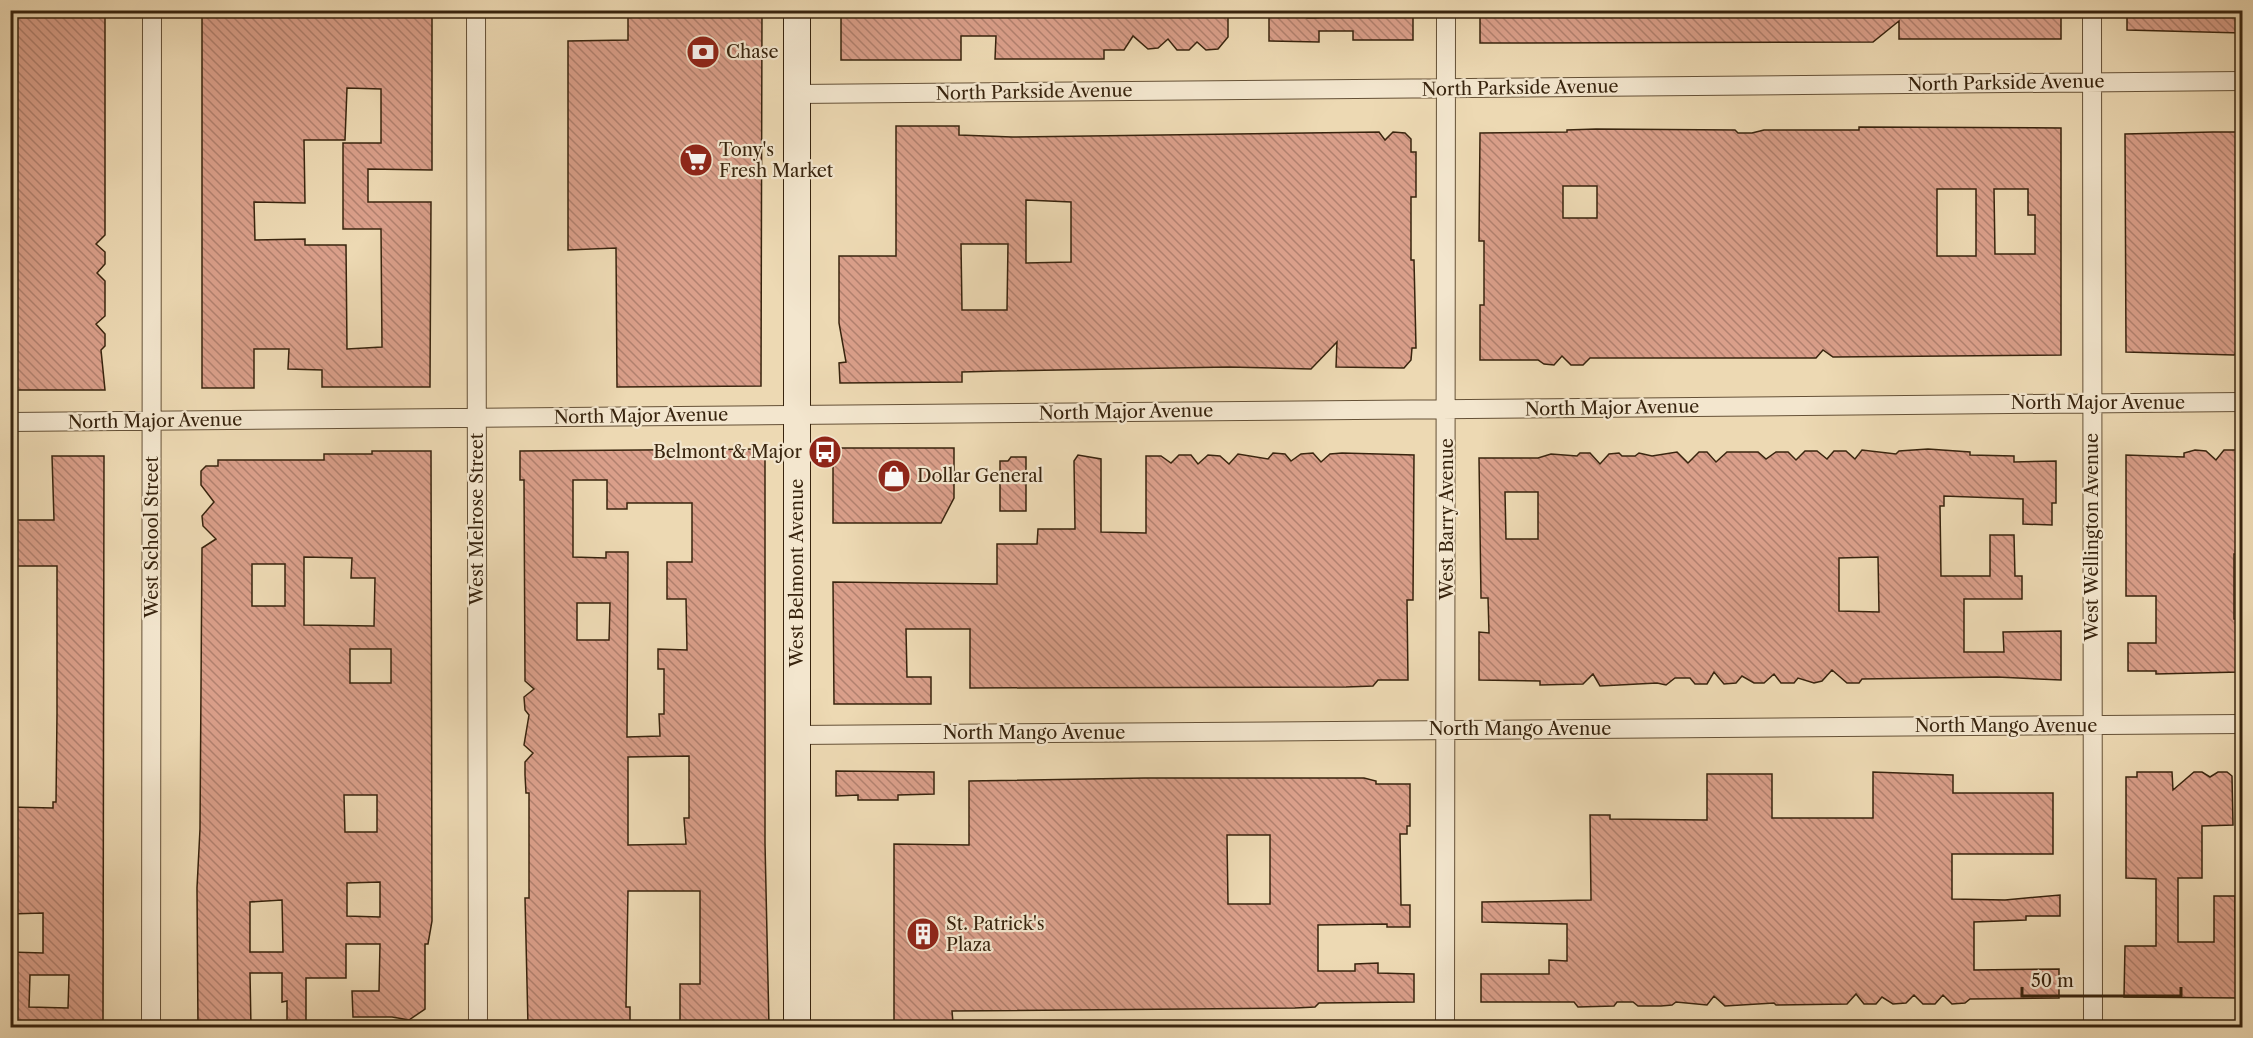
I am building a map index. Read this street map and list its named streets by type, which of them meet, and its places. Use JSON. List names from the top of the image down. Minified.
{"streets":{"main road":["West Belmont Avenue"],"street":["North Parkside Avenue","North Major Avenue","West Melrose Street","West Barry Avenue","West School Street","West Wellington Avenue","North Mango Avenue"]},"crossings":[["North Parkside Avenue","West Barry Avenue"],["North Parkside Avenue","West Wellington Avenue"],["North Parkside Avenue","West Belmont Avenue"],["North Major Avenue","West Melrose Street"],["North Major Avenue","West Barry Avenue"],["North Major Avenue","West School Street"],["North Major Avenue","West Wellington Avenue"],["North Major Avenue","West Belmont Avenue"],["West Barry Avenue","North Mango Avenue"],["West Wellington Avenue","North Mango Avenue"],["West Belmont Avenue","North Mango Avenue"]],"places":{"bank":["Chase"],"supermarket":["Tony's Fresh Market"],"bus stop":["Belmont & Major"],"shop":["Dollar General"],"building":["St. Patrick's Plaza"]},"scale_bar":"50 m"}
